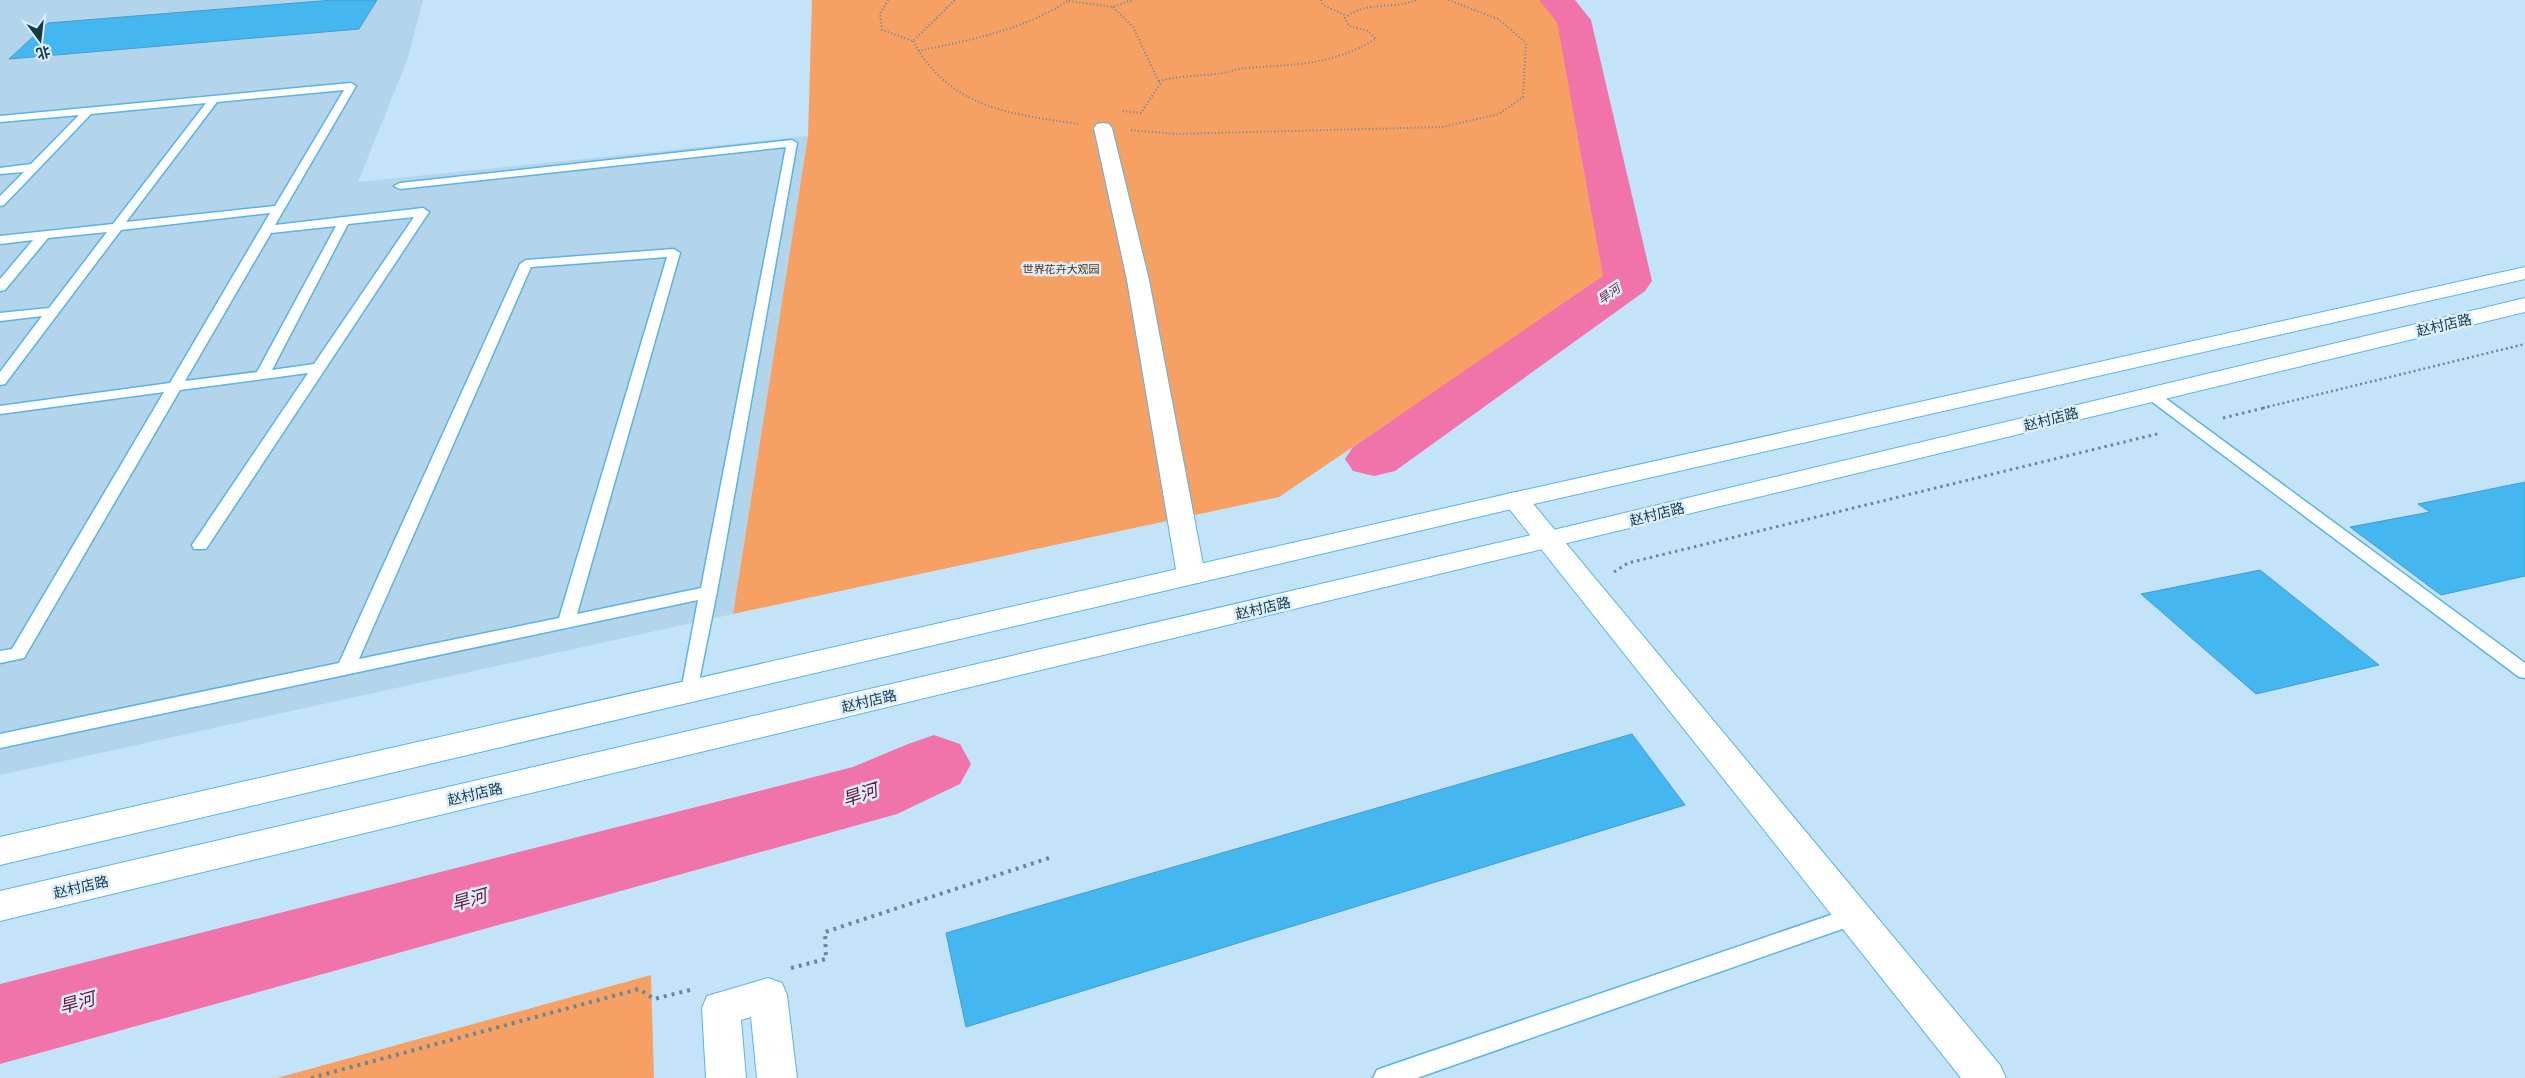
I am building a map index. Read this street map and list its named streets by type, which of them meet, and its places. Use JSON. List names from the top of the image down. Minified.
{"streets":{"main road":["赵村店路"]},"water":["旱河"],"parks":["世界花卉大观园"],"north":"bottom"}
